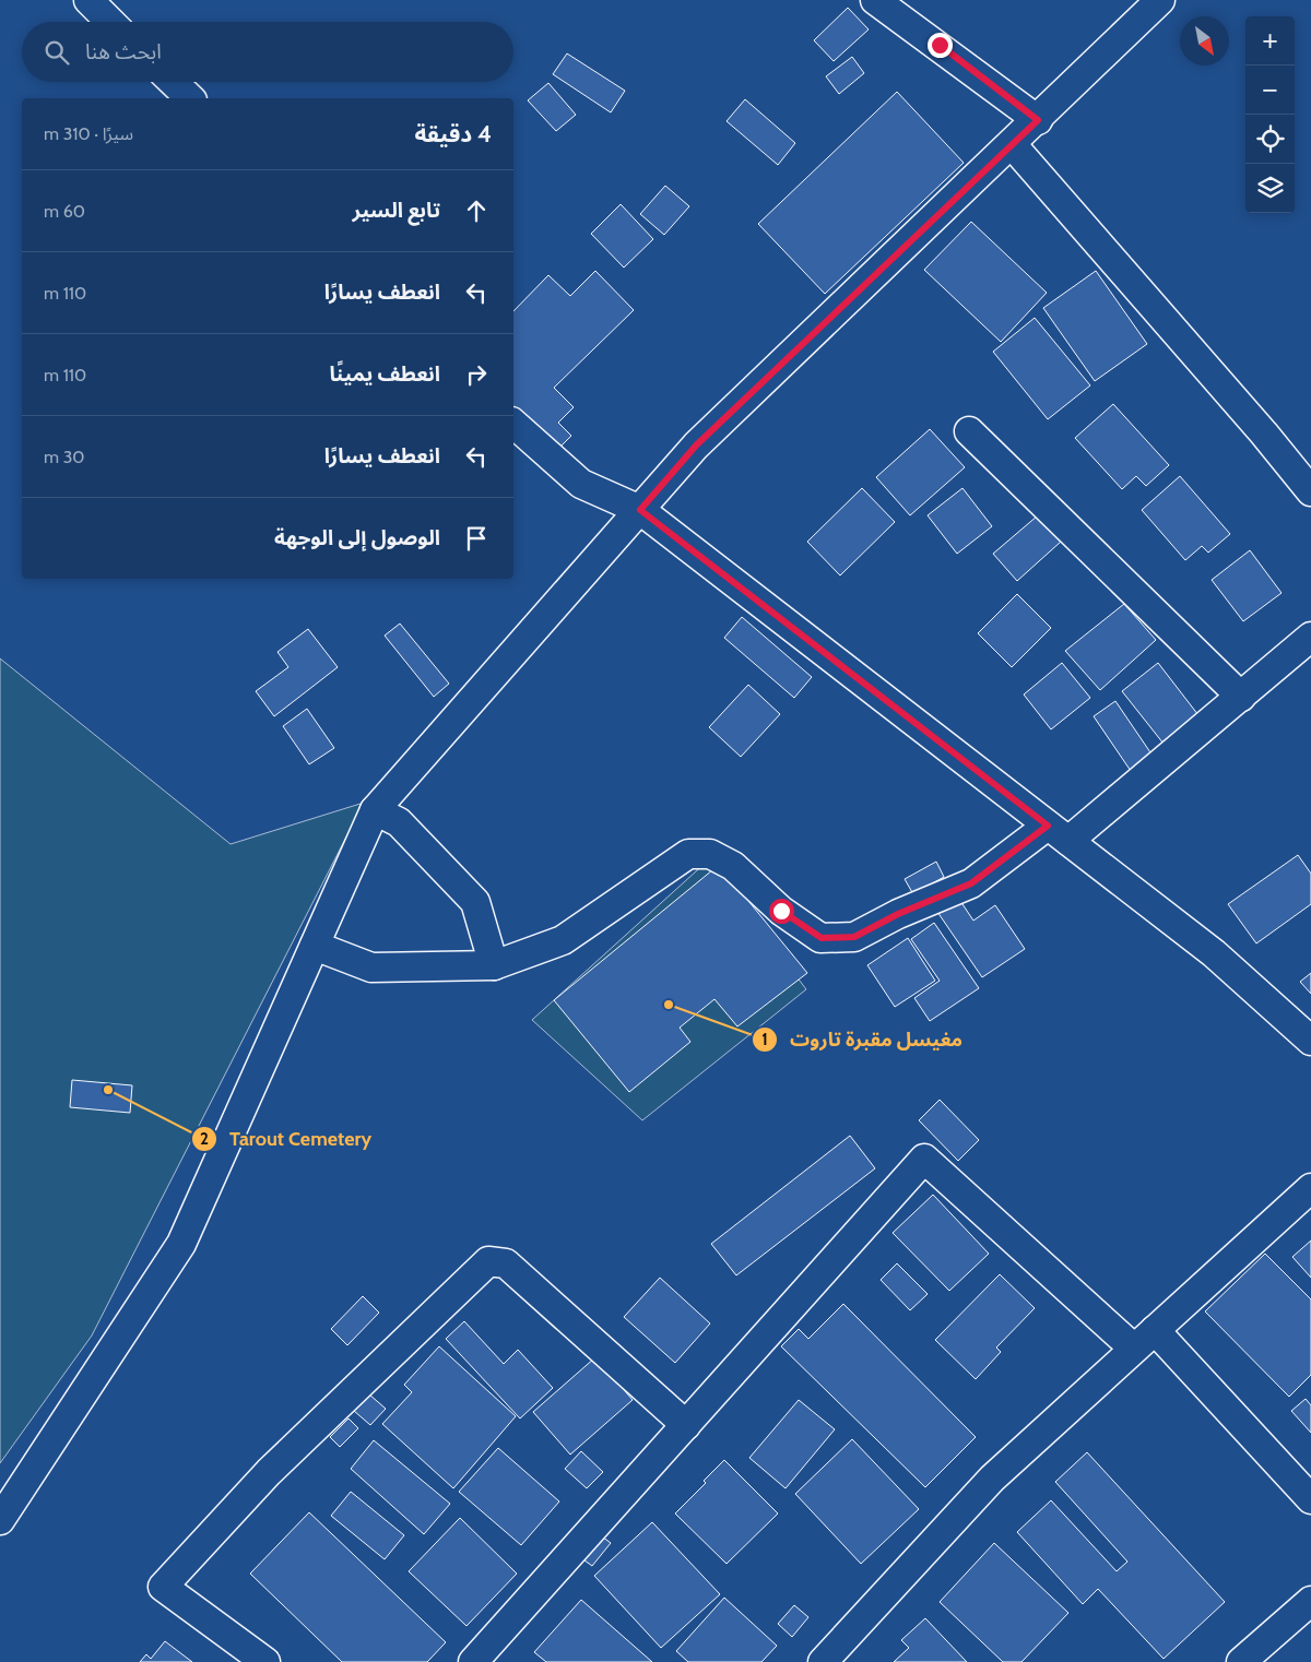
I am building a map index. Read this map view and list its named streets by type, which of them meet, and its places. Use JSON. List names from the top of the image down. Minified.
{"places":["مغيسل مقبرة تاروت","Tarout Cemetery"],"north":"bottom right","page":{"map_buttons":["+","−"],"search":"ابحث هنا","heading":["4 دقيقة","سيرًا · 310 m"],"list":[["تابع السير","60 m"],["انعطف يسارًا","110 m"],["انعطف يمينًا","110 m"],["انعطف يسارًا","30 m"],"الوصول إلى الوجهة"]}}
